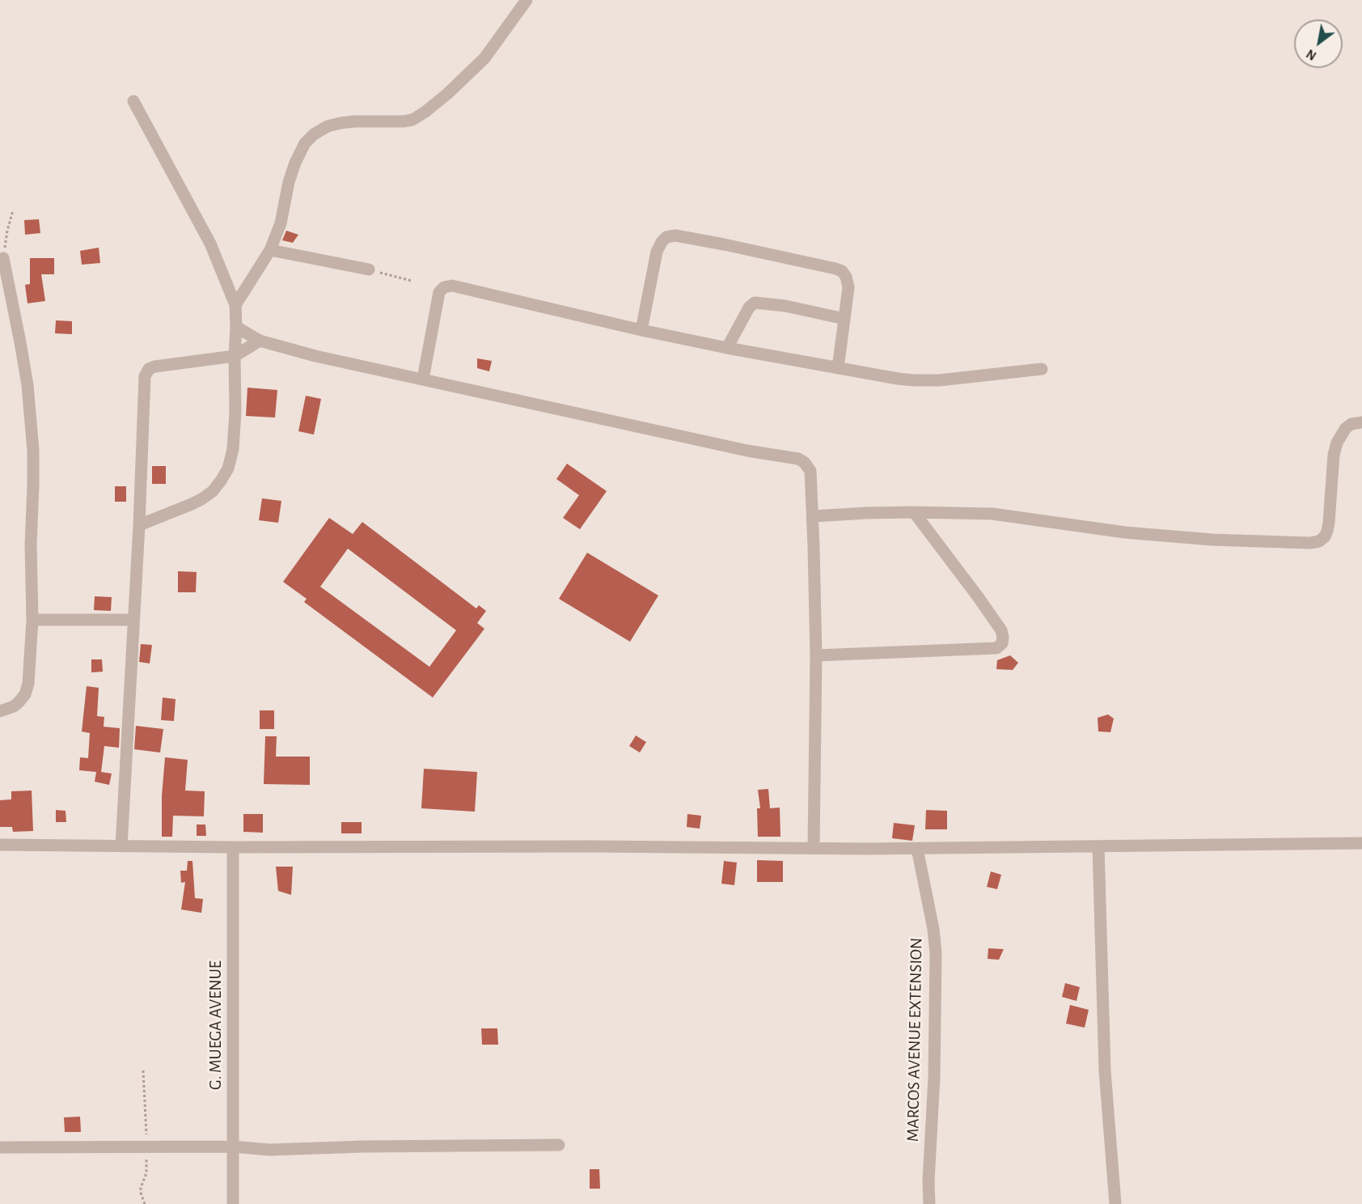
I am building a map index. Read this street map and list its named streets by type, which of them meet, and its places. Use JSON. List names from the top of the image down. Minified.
{"streets":{"street":["G. MUEGA AVENUE","MARCOS AVENUE EXTENSION"]},"north":"bottom left"}
